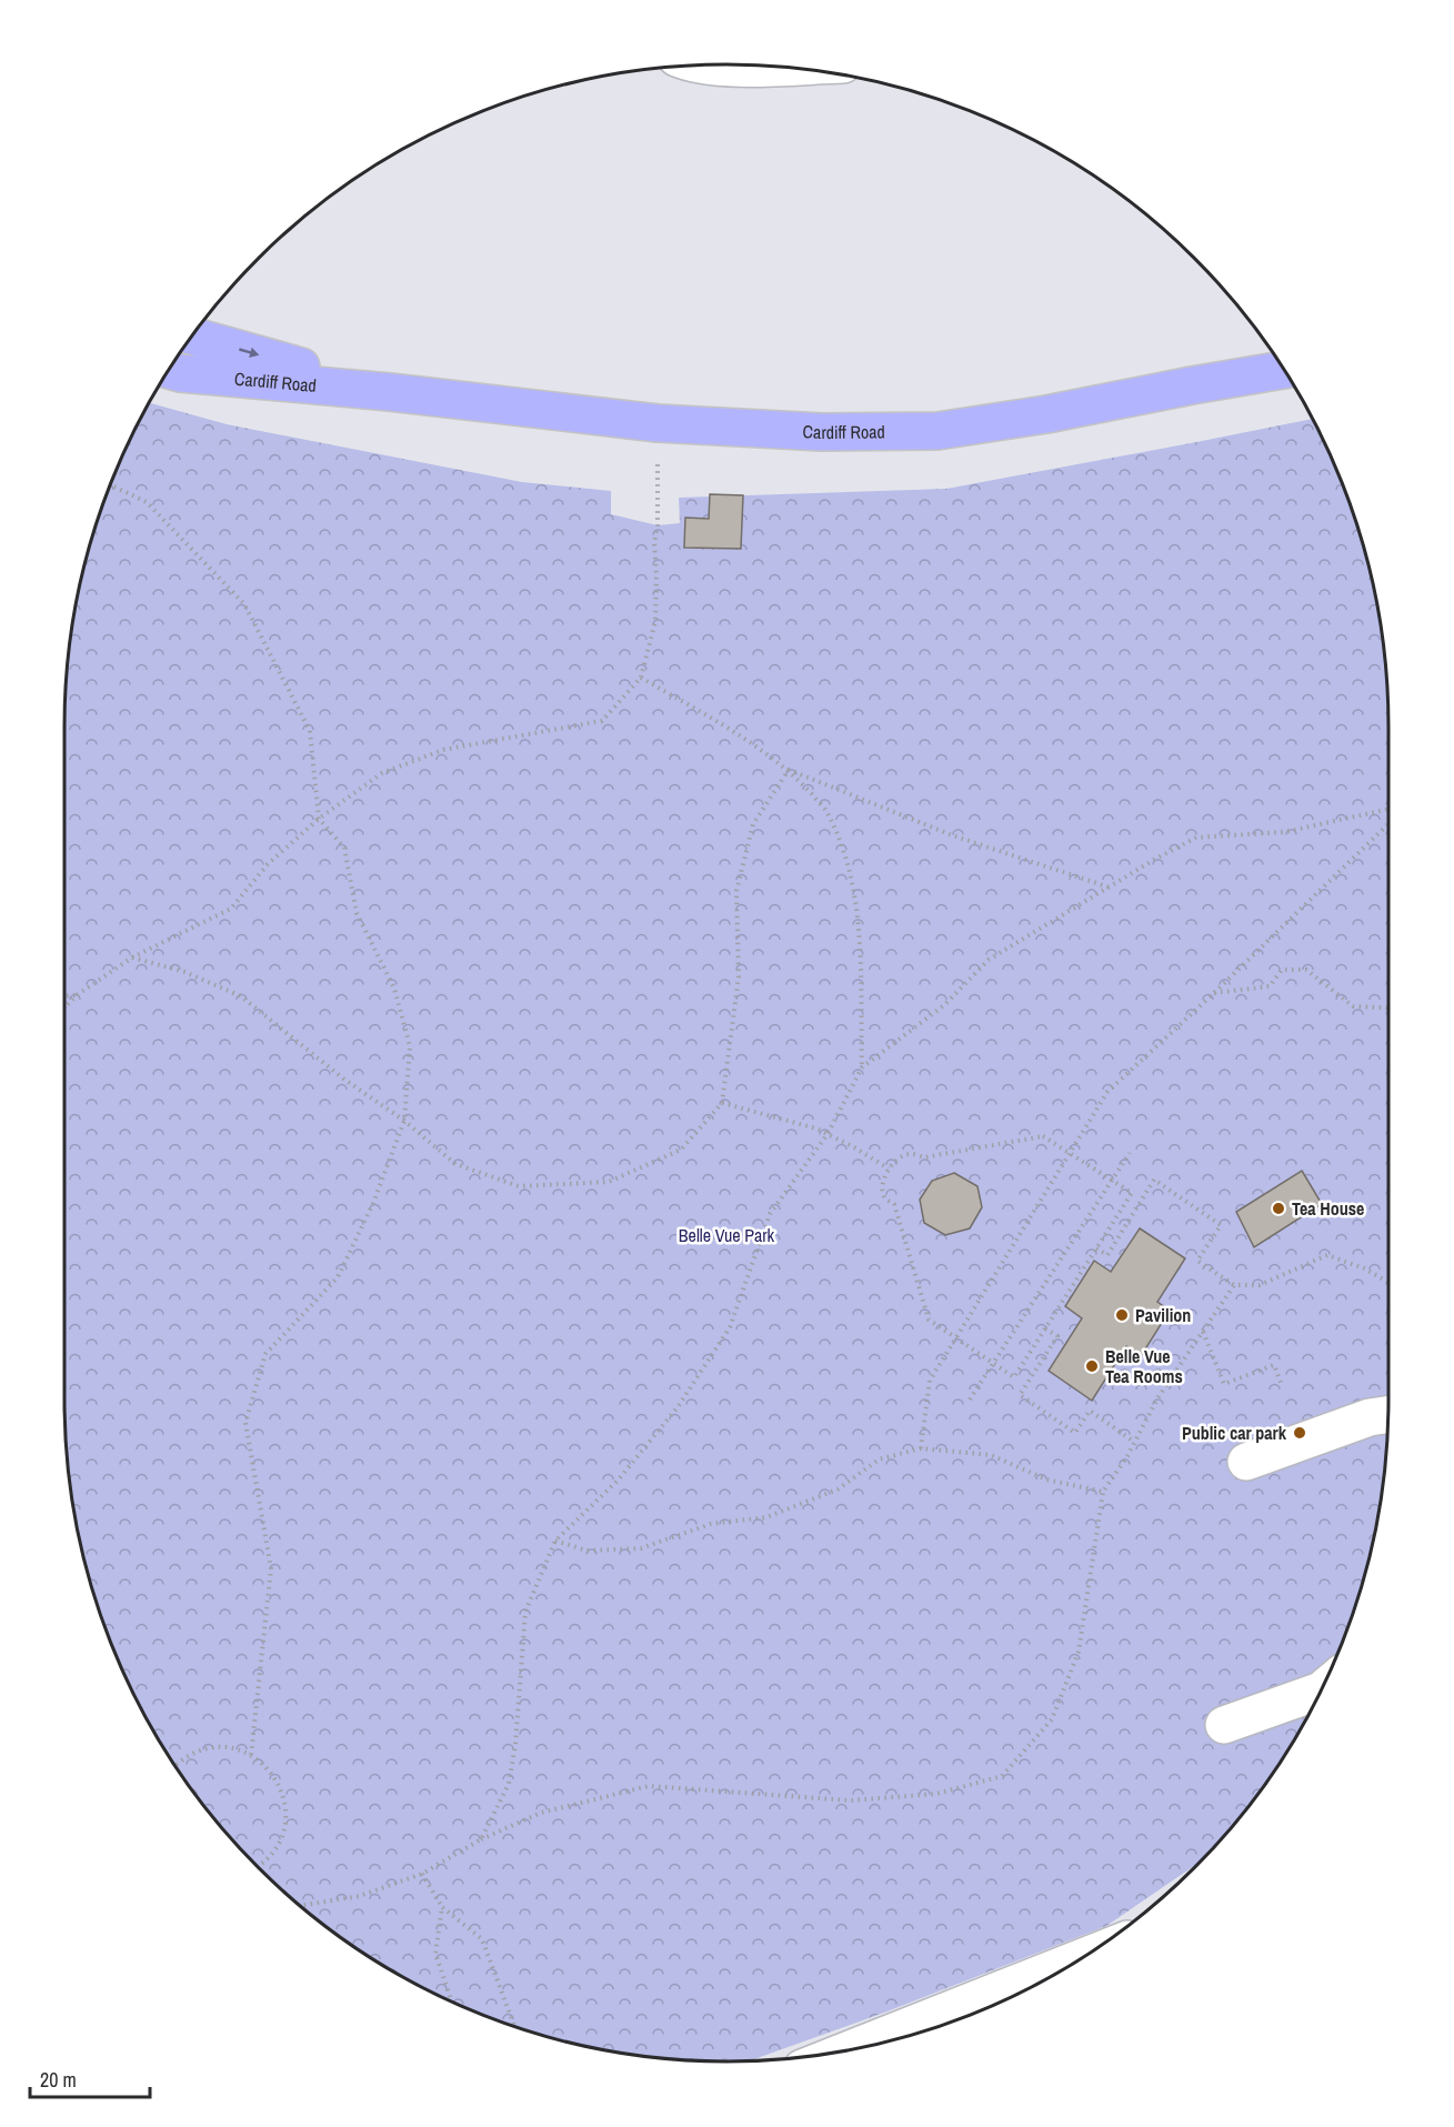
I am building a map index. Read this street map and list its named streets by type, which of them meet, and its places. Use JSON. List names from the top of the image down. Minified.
{"streets":{"main road":["Cardiff Road"]},"parks":["Belle Vue Park"],"places":["Tea House","Pavilion","Belle Vue Tea Rooms","Public car park"],"scale_bar":"20 m"}
